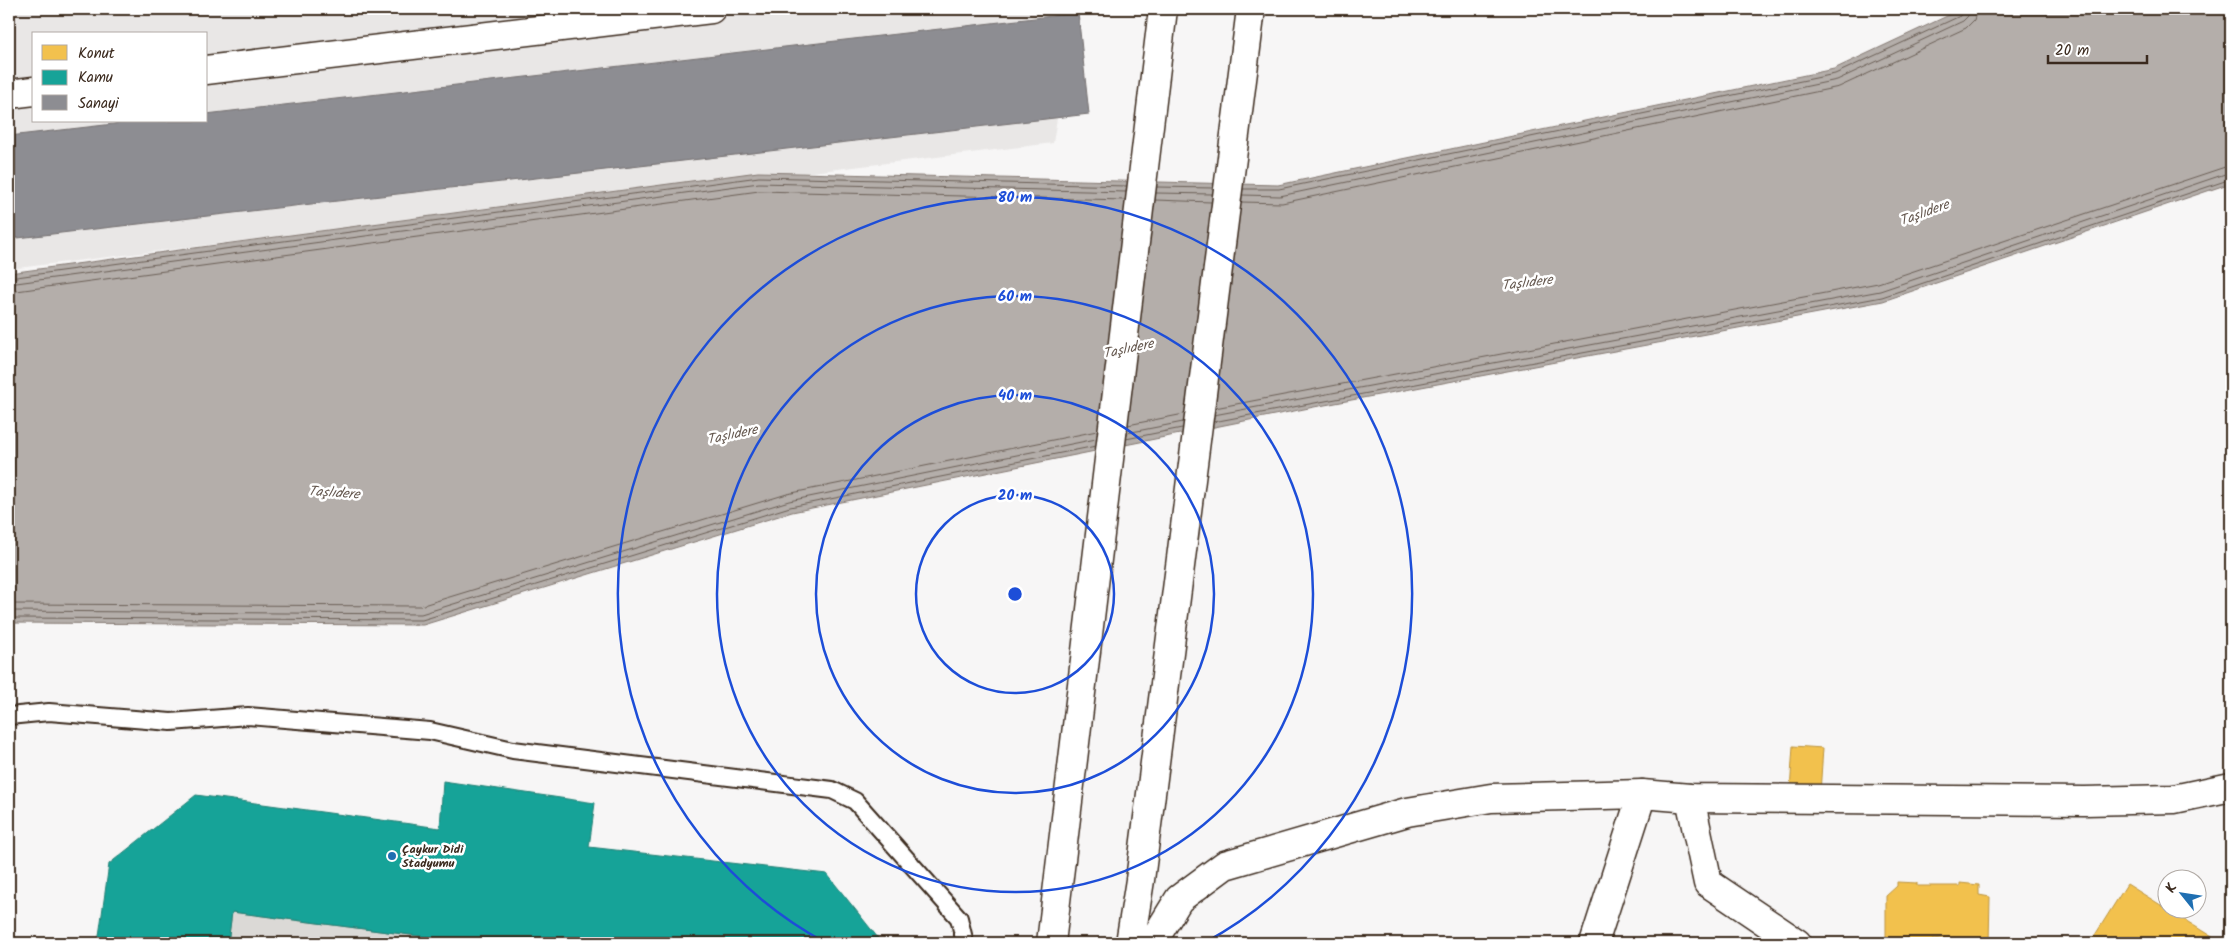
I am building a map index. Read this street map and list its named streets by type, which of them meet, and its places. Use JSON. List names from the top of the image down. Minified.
{"water":["Taşlıdere"],"places":["Çaykur Didi Stadyumu"],"legend":["Konut","Kamu","Sanayi"],"scale_bar":"20 m","north":"top left","rings":["80 m","60 m","40 m","20 m"]}
